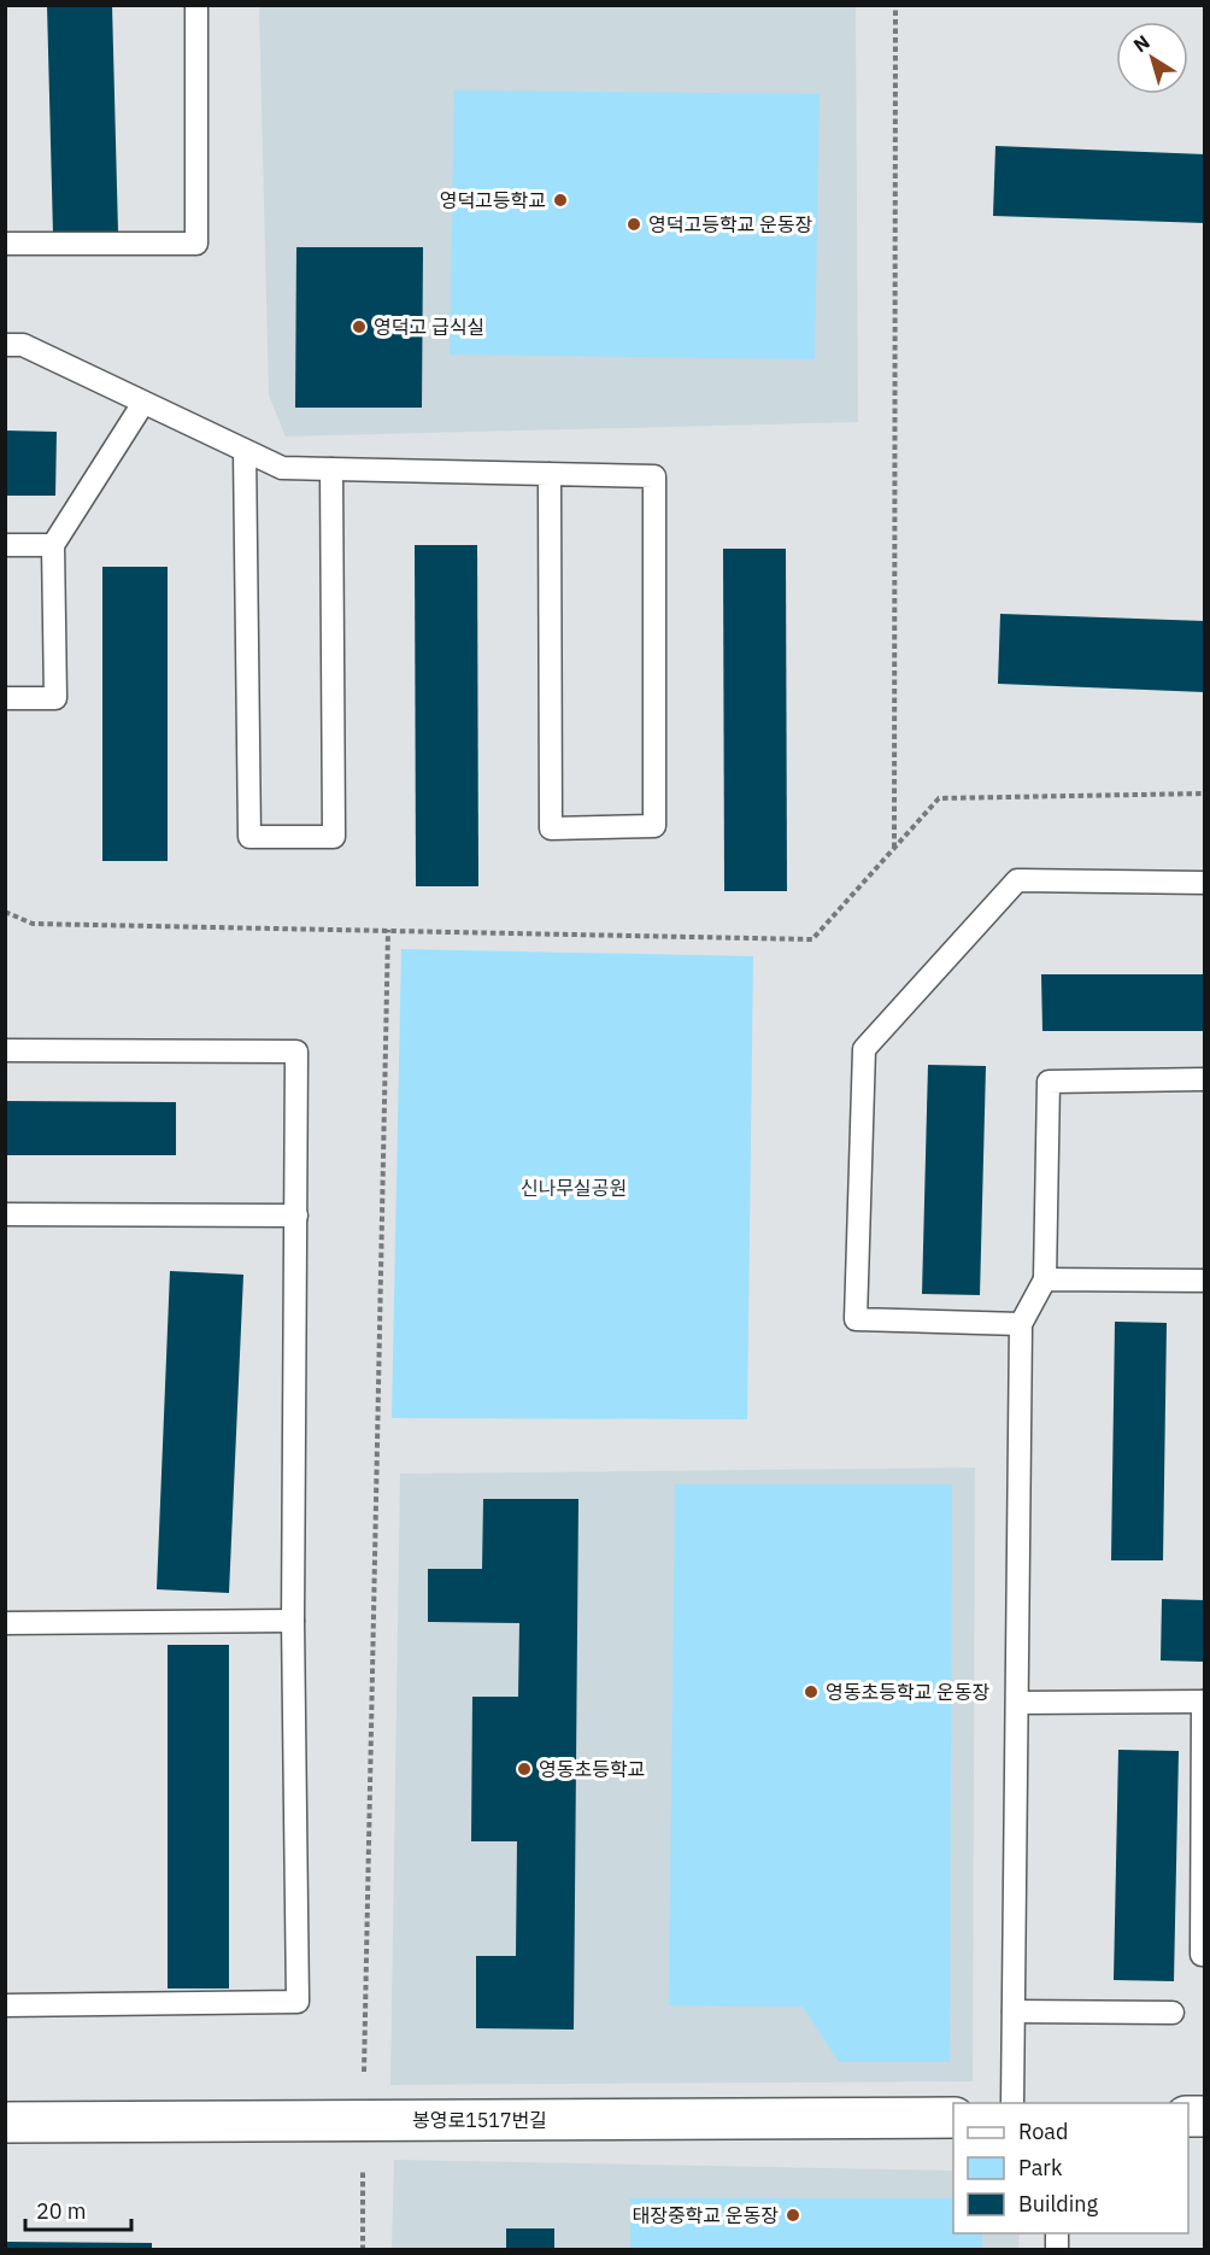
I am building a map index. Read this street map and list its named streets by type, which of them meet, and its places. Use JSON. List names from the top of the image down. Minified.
{"streets":{"street":["봉영로1517번길"]},"parks":["신나무실공원"],"places":["영덕고등학교","영덕고등학교 운동장","영덕고 급식실","영동초등학교 운동장","영동초등학교","태장중학교 운동장"],"legend":["Road","Park","Building"],"scale_bar":"20 m","north":"top left"}
